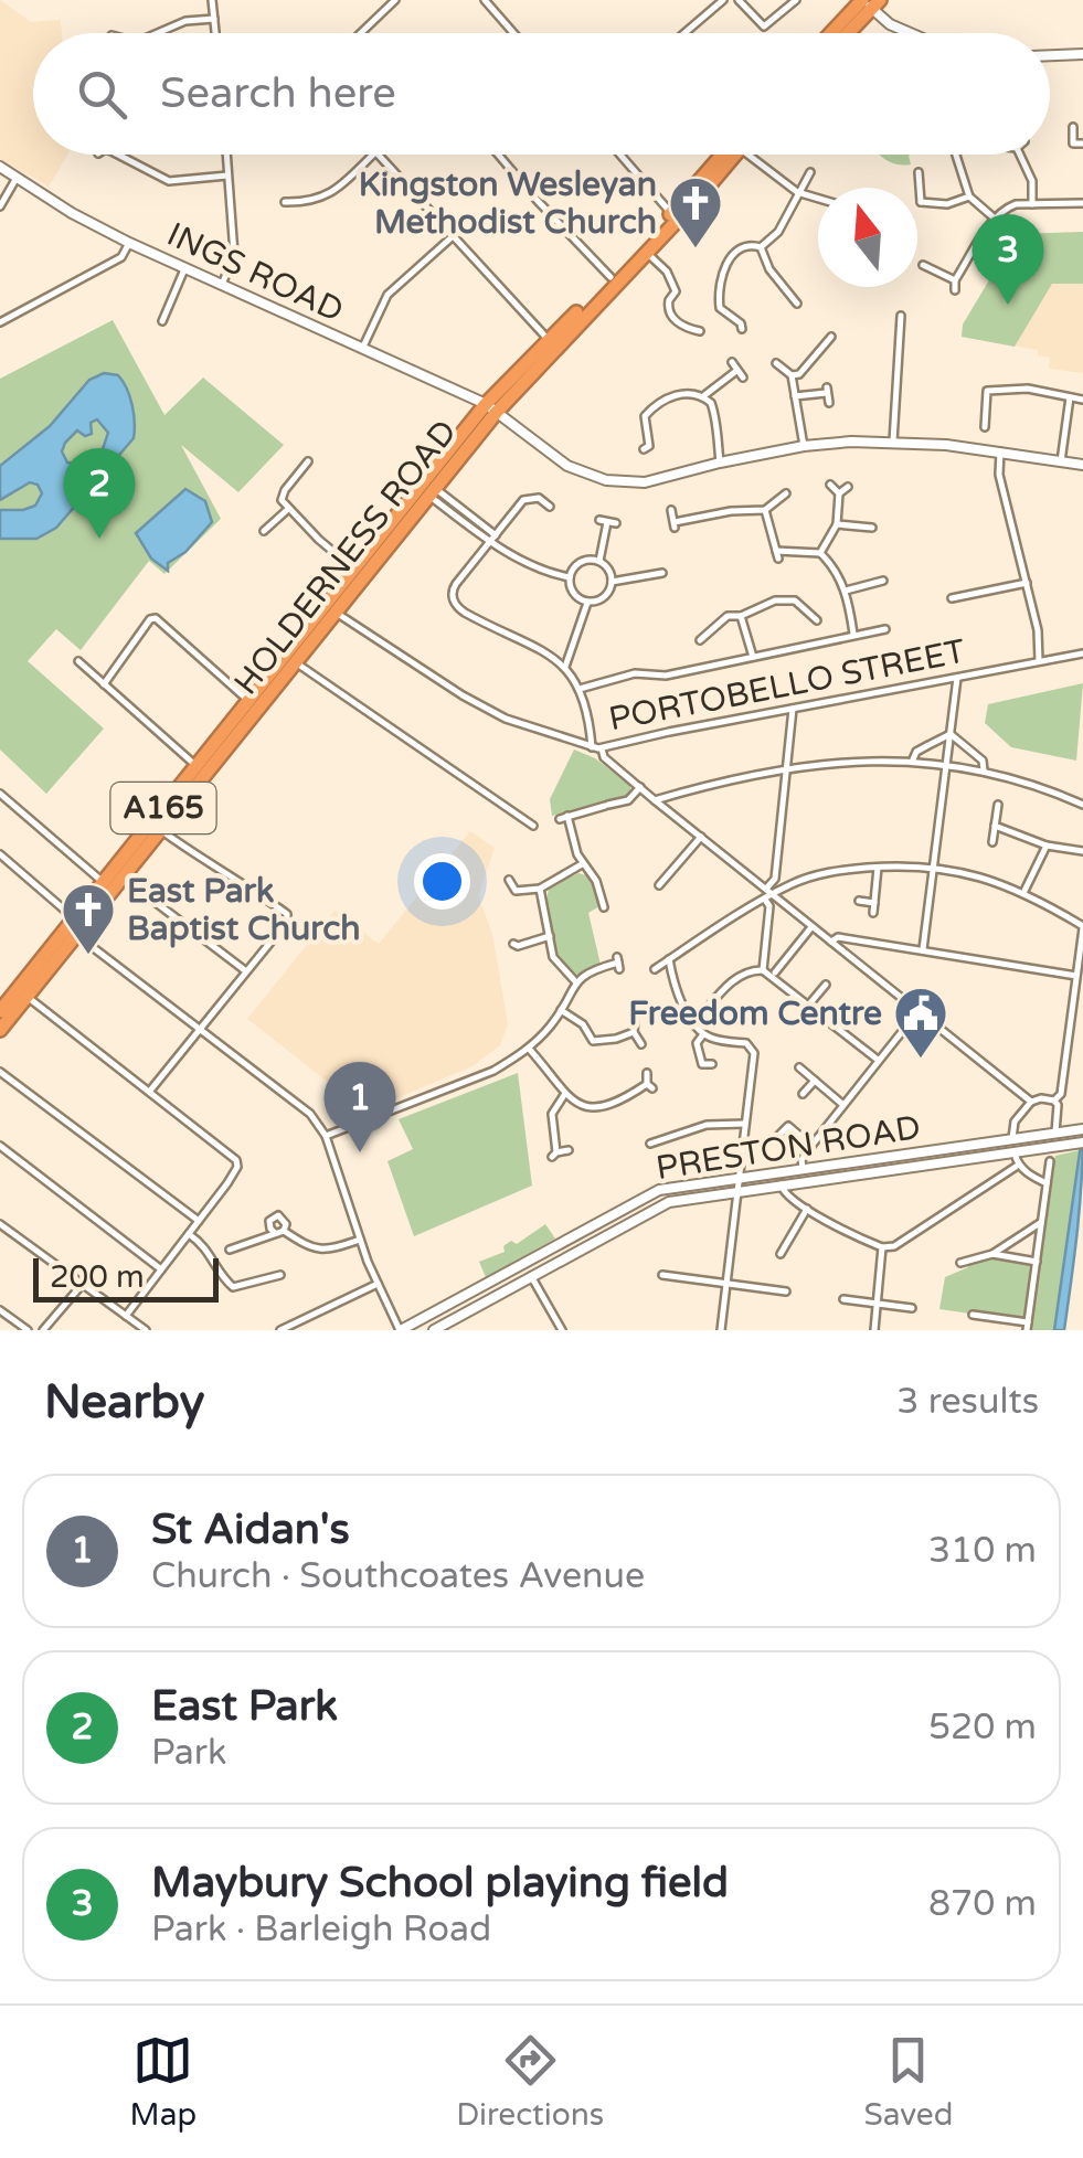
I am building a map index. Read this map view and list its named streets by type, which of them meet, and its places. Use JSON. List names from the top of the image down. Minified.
{"streets":{"highway":["HOLDERNESS ROAD","A165"],"street":["INGS ROAD","PORTOBELLO STREET","PRESTON ROAD"]},"crossings":[["INGS ROAD","HOLDERNESS ROAD"],["HOLDERNESS ROAD","PORTOBELLO STREET"]],"places":{"church":["Kingston Wesleyan Methodist Church","East Park Baptist Church"],"public building":["Freedom Centre"]},"scale_bar":"200 m","north":"top","page":{"search":"Search here","pins":["3","2","1"],"scale":"200 m","heading":["Nearby","3 results"],"list":[{"mark":"1","name":"St Aidan's","note":"Church · Southcoates Avenue","value":"310 m"},{"mark":"2","name":"East Park","note":"Park","value":"520 m"},{"mark":"3","name":"Maybury School playing field","note":"Park · Barleigh Road","value":"870 m"}],"nav":["Map","Directions","Saved"]}}
